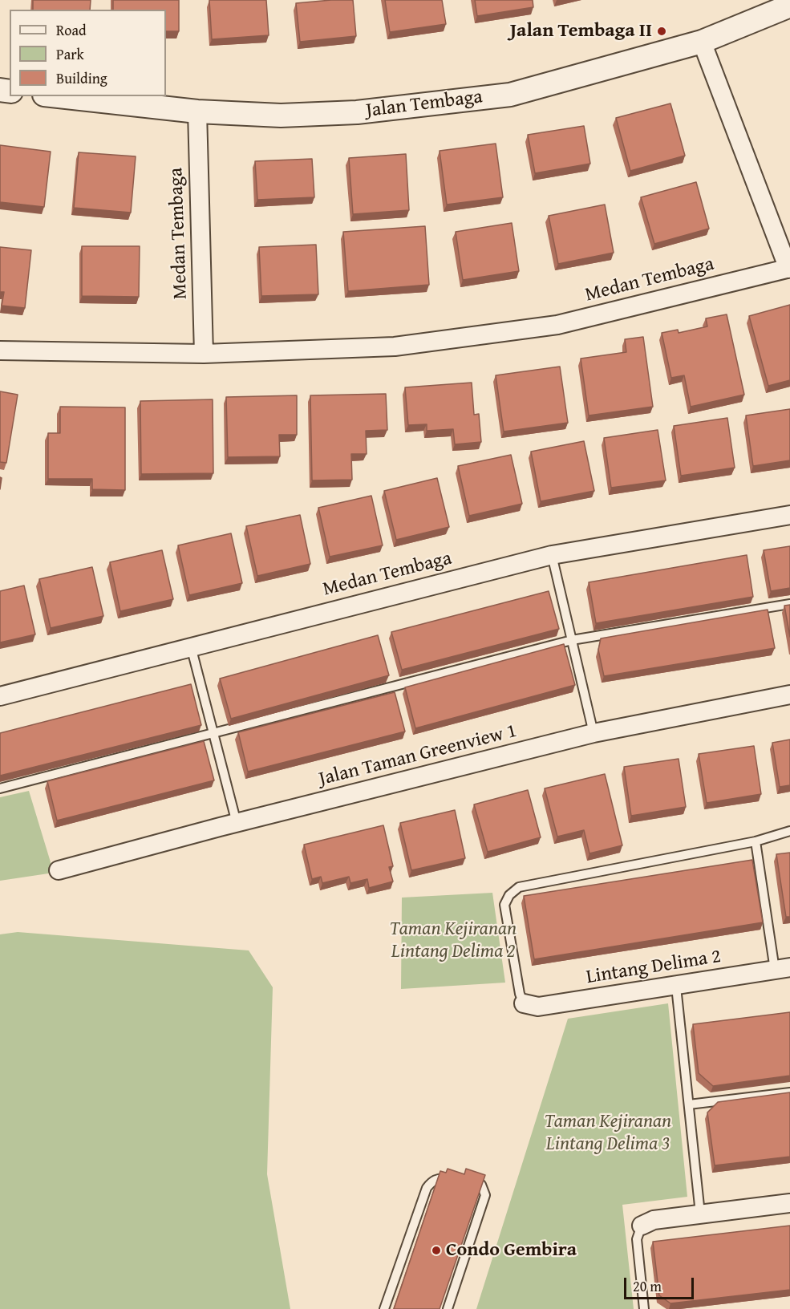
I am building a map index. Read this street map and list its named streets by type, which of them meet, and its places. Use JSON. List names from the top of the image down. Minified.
{"streets":{"street":["Jalan Tembaga","Medan Tembaga","Jalan Taman Greenview 1","Lintang Delima 2"]},"crossings":[["Jalan Tembaga","Medan Tembaga"]],"parks":["Taman Kejiranan Lintang Delima 2","Taman Kejiranan Lintang Delima 3"],"places":["Jalan Tembaga II","Condo Gembira"],"legend":["Road","Park","Building"],"scale_bar":"20 m"}
